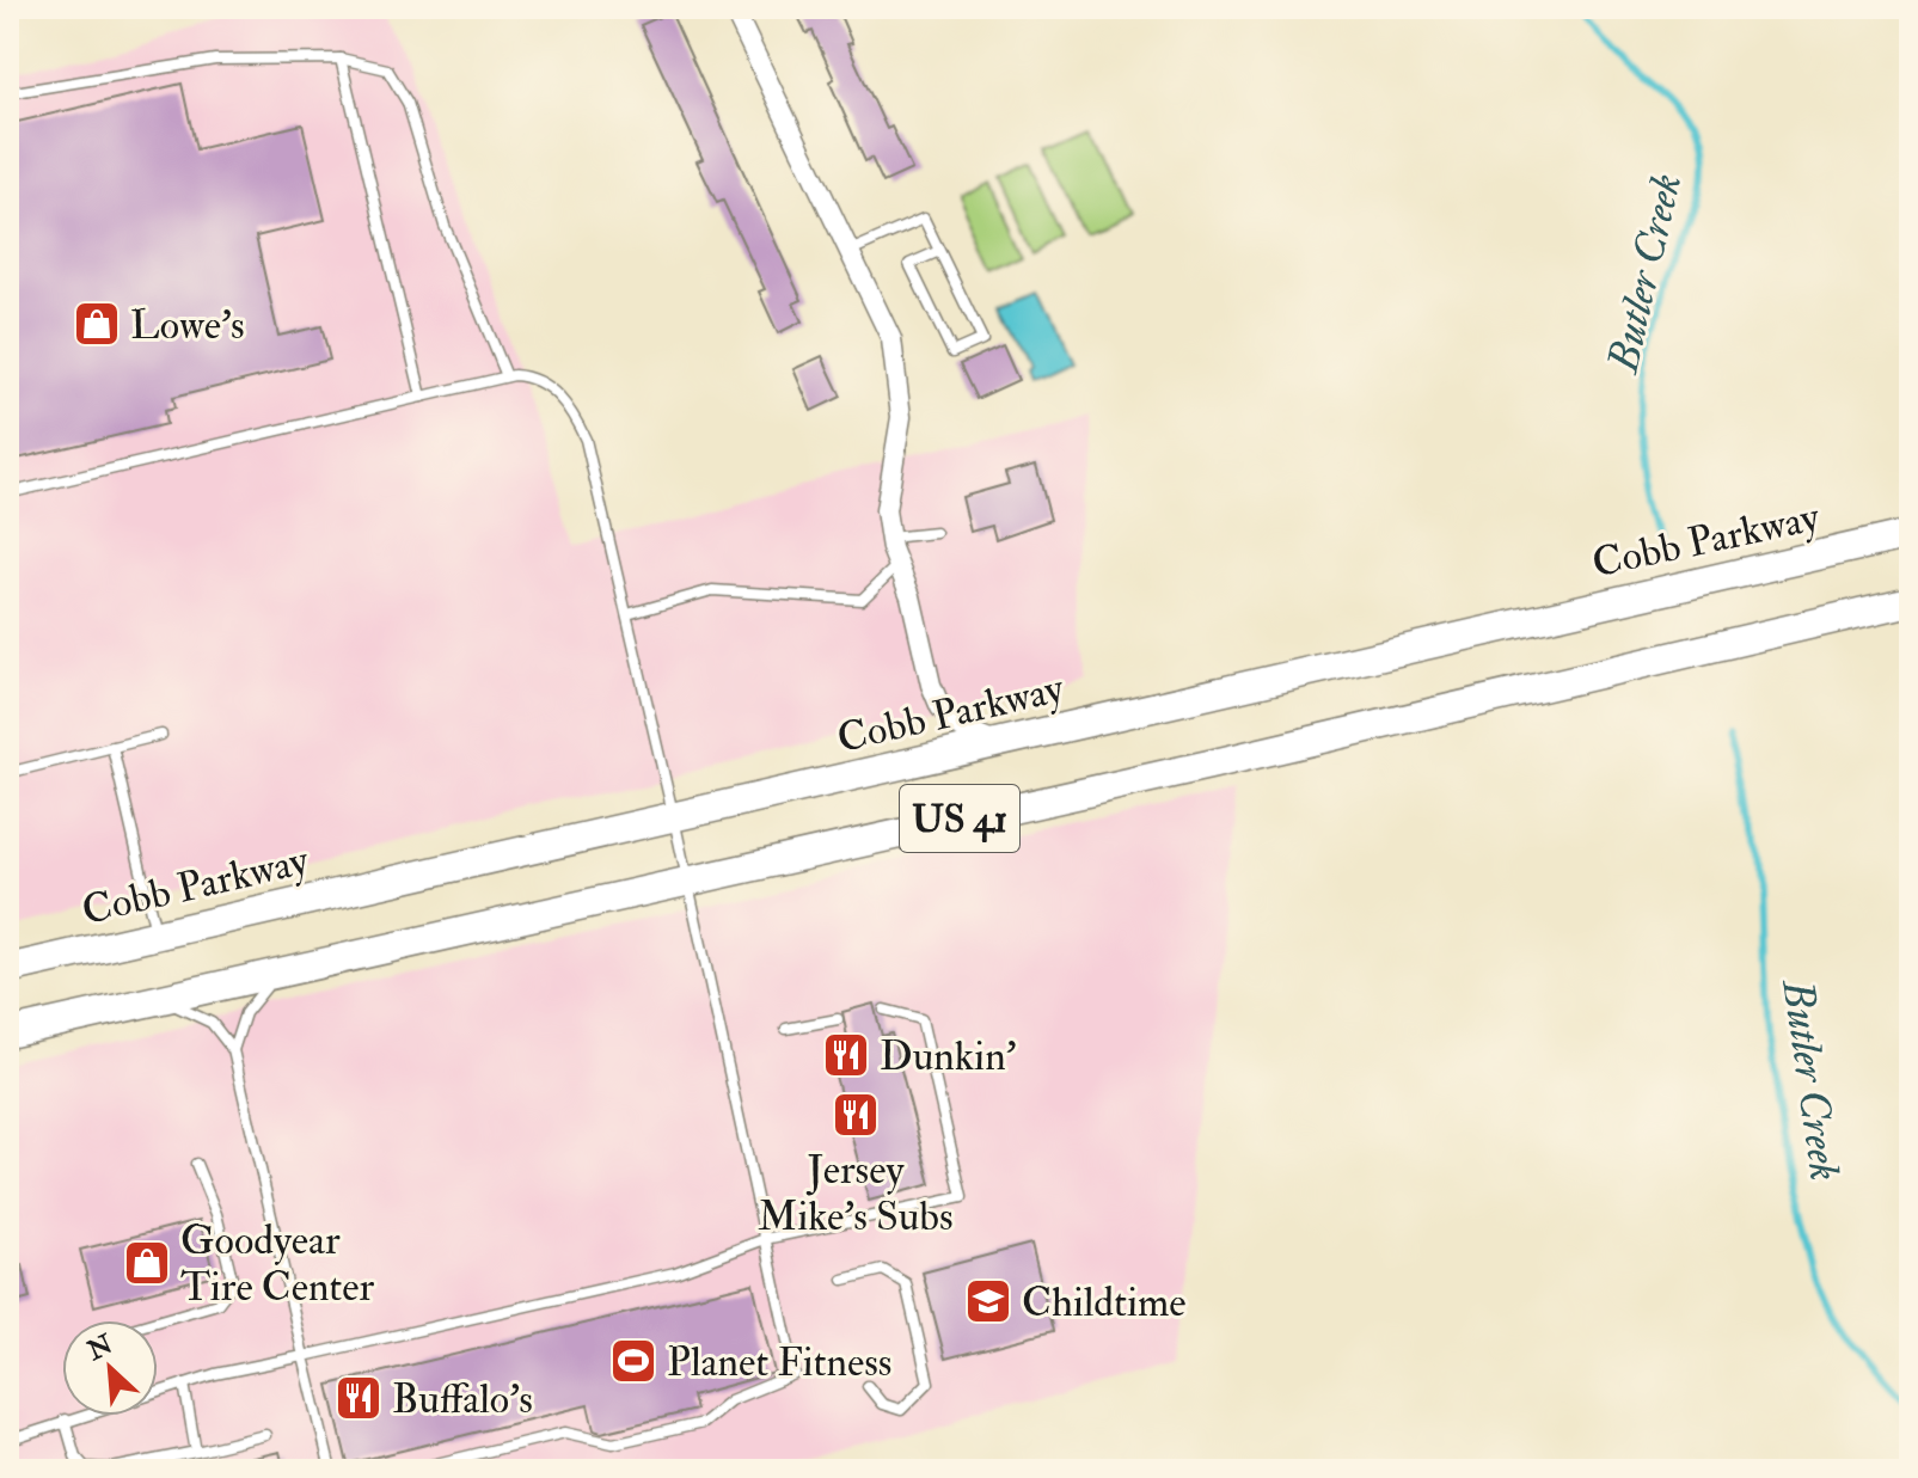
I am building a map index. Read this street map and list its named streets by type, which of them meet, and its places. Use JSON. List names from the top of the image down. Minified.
{"streets":{"main road":["Cobb Parkway","US 41"]},"water":["Butler Creek"],"places":{"shop":["Lowe's","Goodyear Tire Center"],"restaurant":["Dunkin'","Jersey Mike's Subs","Buffalo's"],"school or university":["Childtime"],"sports":["Planet Fitness"]},"north":"top left"}
